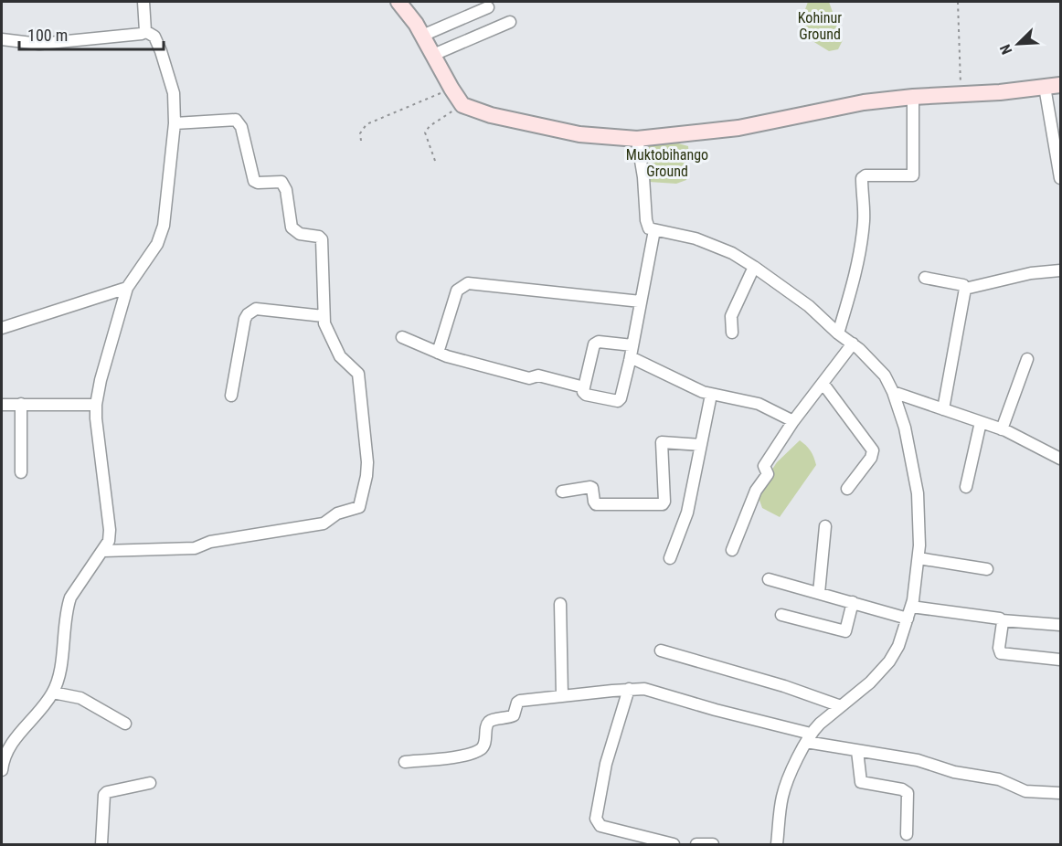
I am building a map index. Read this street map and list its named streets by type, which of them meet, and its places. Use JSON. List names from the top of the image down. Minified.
{"parks":["Kohinur Ground","Muktobihango Ground"],"scale_bar":"100 m","north":"bottom left"}
